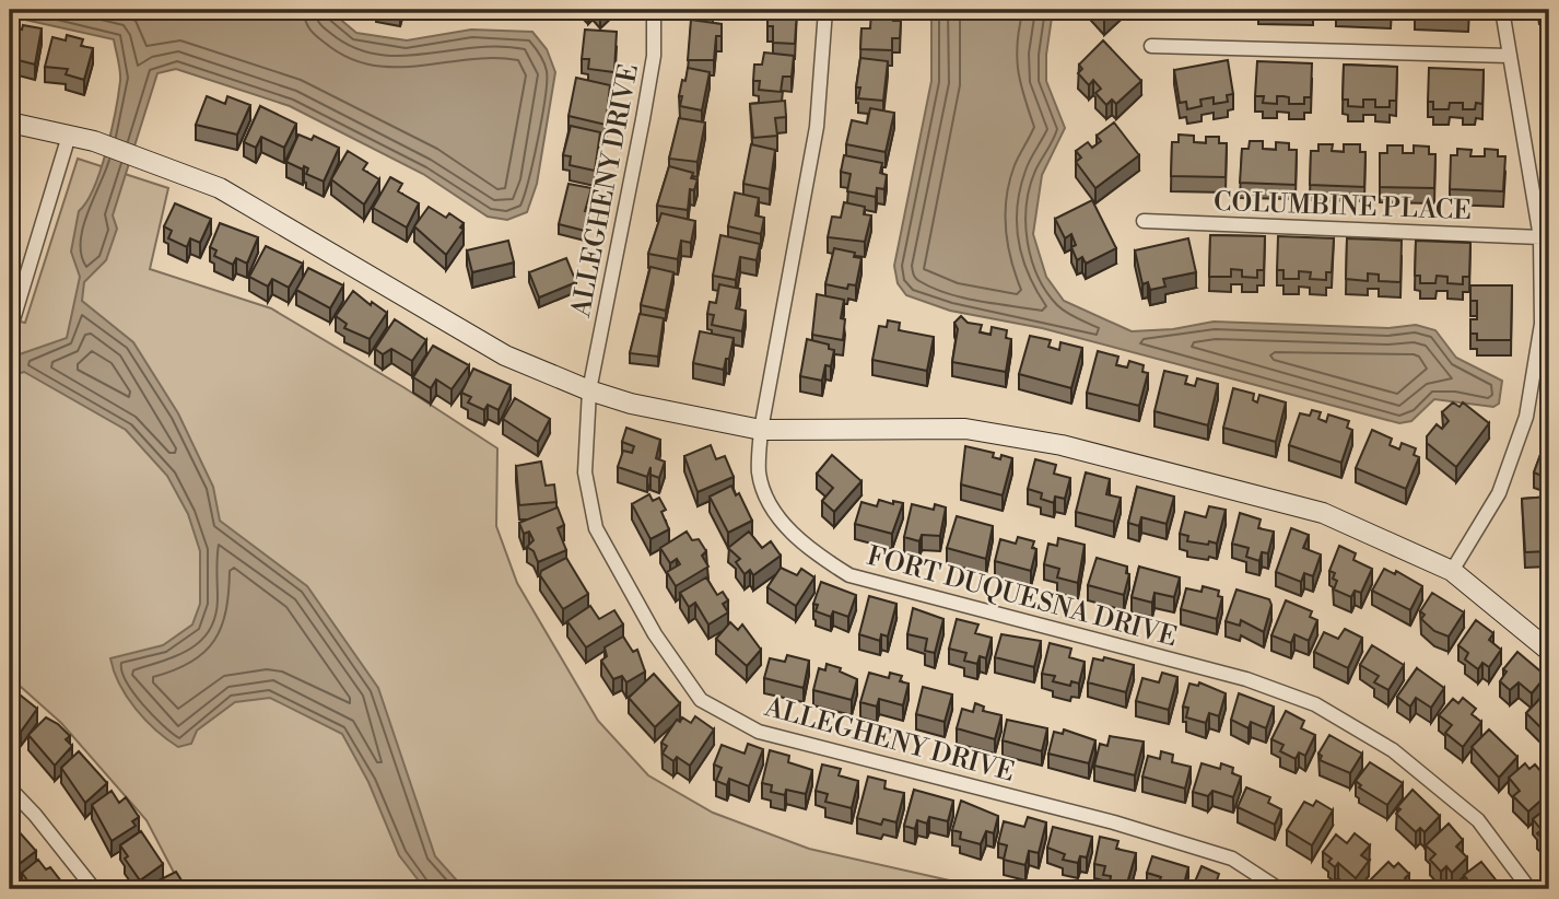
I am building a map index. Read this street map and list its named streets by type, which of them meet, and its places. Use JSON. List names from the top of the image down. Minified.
{"streets":{"street":["ALLEGHENY DRIVE","COLUMBINE PLACE","FORT DUQUESNA DRIVE"]}}
